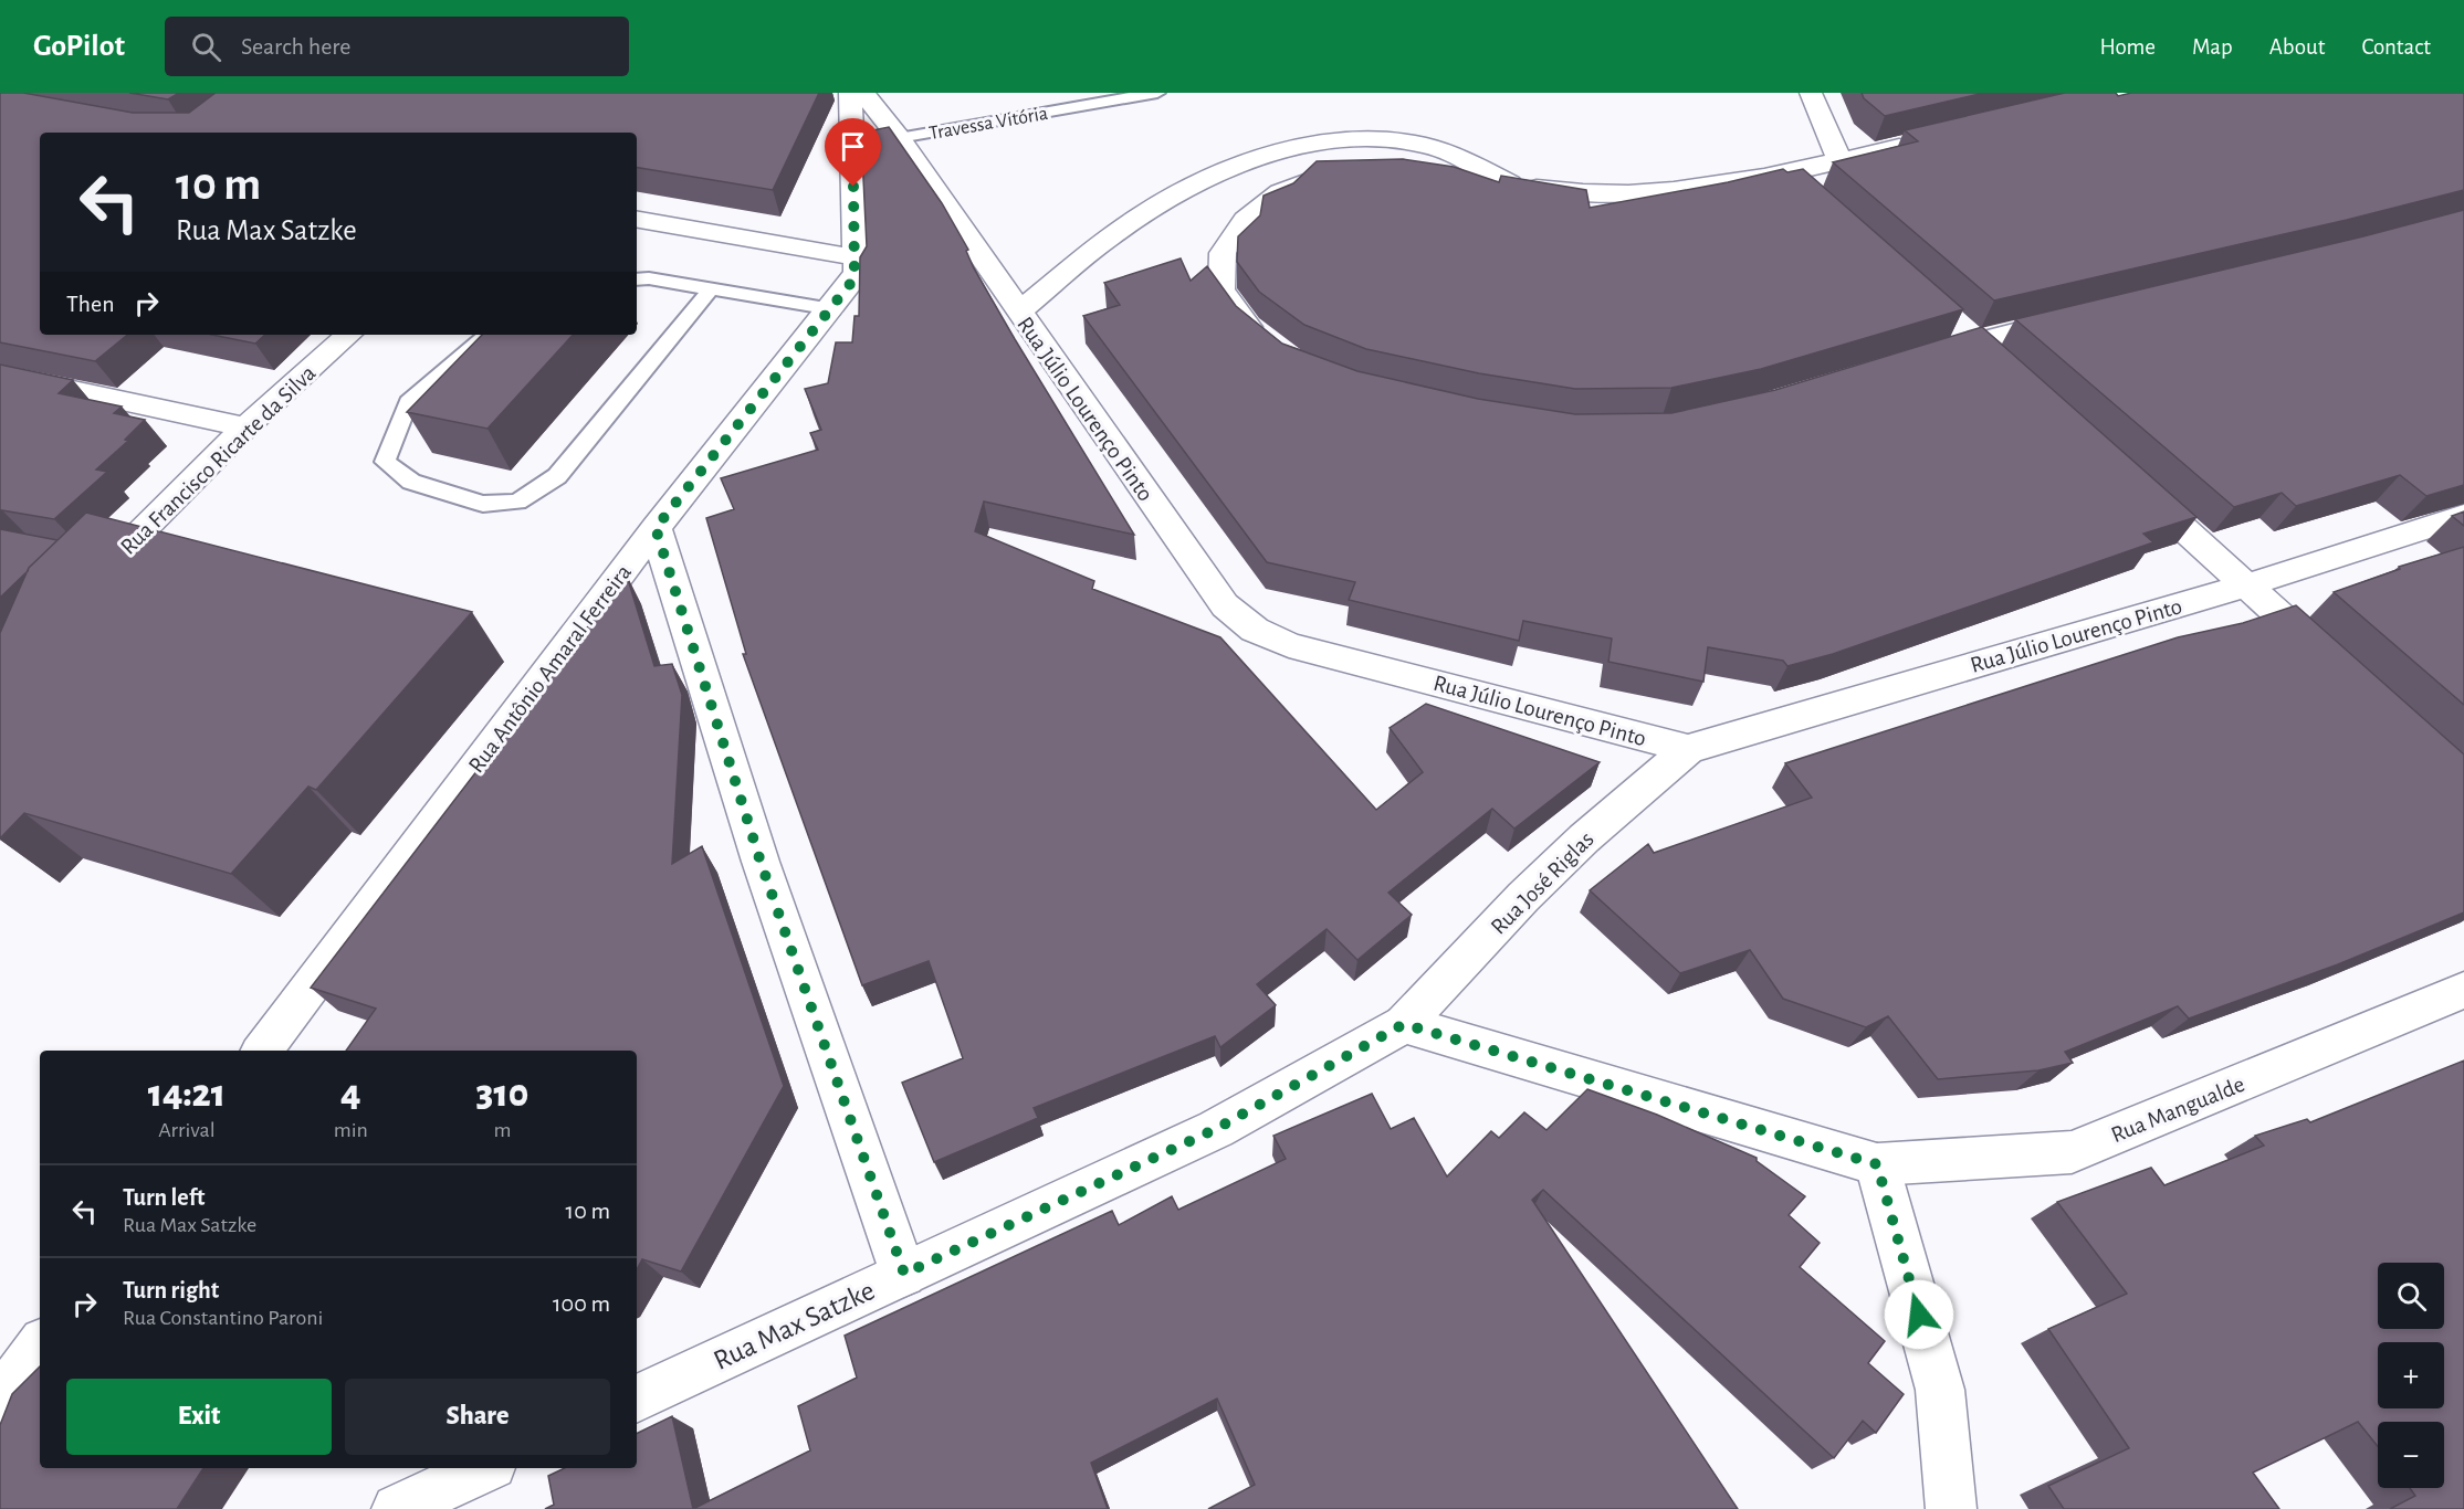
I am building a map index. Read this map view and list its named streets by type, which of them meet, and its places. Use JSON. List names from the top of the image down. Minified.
{"streets":{"street":["Rua Júlio Lourenço Pinto","Rua Francisco Ricarte da Silva","Rua Antônio Amaral Ferreira","Rua José Riglas","Rua Mangualde","Rua Max Satzke"],"lane":["Travessa Vitória"]},"crossings":[["Travessa Vitória","Rua Júlio Lourenço Pinto"],["Rua Júlio Lourenço Pinto","Rua José Riglas"],["Rua José Riglas","Rua Max Satzke"]],"page":{"header":"GoPilot","search":"Search here","nav":["Home","Map","About","Contact"],"turn":["10 m","Rua Max Satzke"],"then":"Then","eta":["14:21","Arrival","4","min","310","m"],"list":[{"name":"Turn left","note":"Rua Max Satzke","value":"10 m"},{"name":"Turn right","note":"Rua Constantino Paroni","value":"100 m"}],"map_buttons":["+","−"],"buttons":["Exit","Share"]}}
